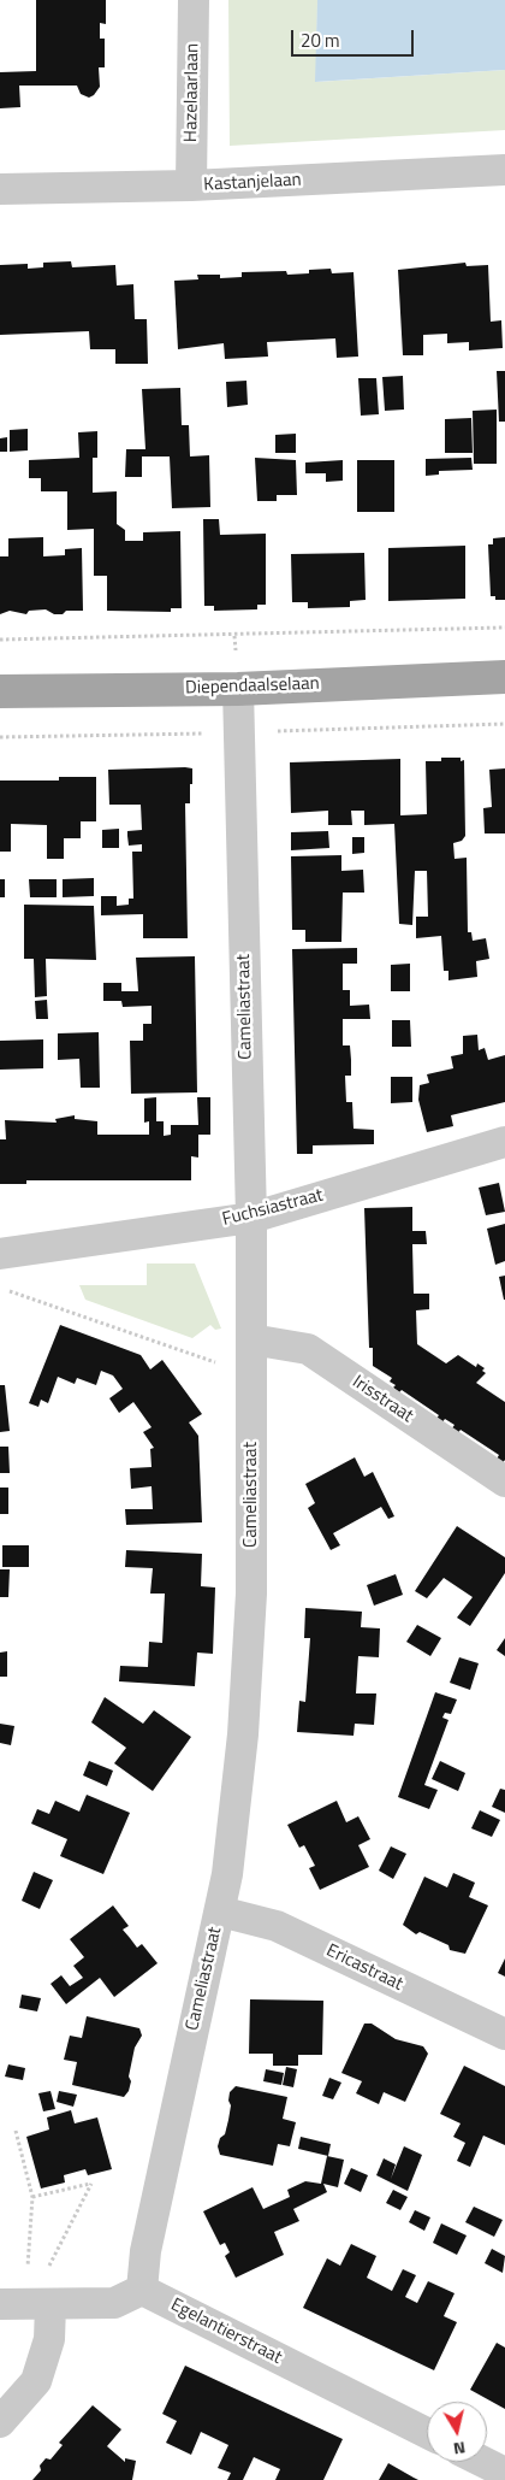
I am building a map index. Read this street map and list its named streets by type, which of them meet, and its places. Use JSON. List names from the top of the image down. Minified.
{"streets":{"main road":["Diependaalselaan"],"street":["Hazelaarlaan","Kastanjelaan","Cameliastraat","Fuchsiastraat","Irisstraat","Ericastraat","Egelantierstraat"]},"crossings":[["Hazelaarlaan","Kastanjelaan"],["Diependaalselaan","Cameliastraat"],["Cameliastraat","Fuchsiastraat"],["Cameliastraat","Irisstraat"],["Cameliastraat","Ericastraat"],["Cameliastraat","Egelantierstraat"]],"scale_bar":"20 m","north":"bottom"}
